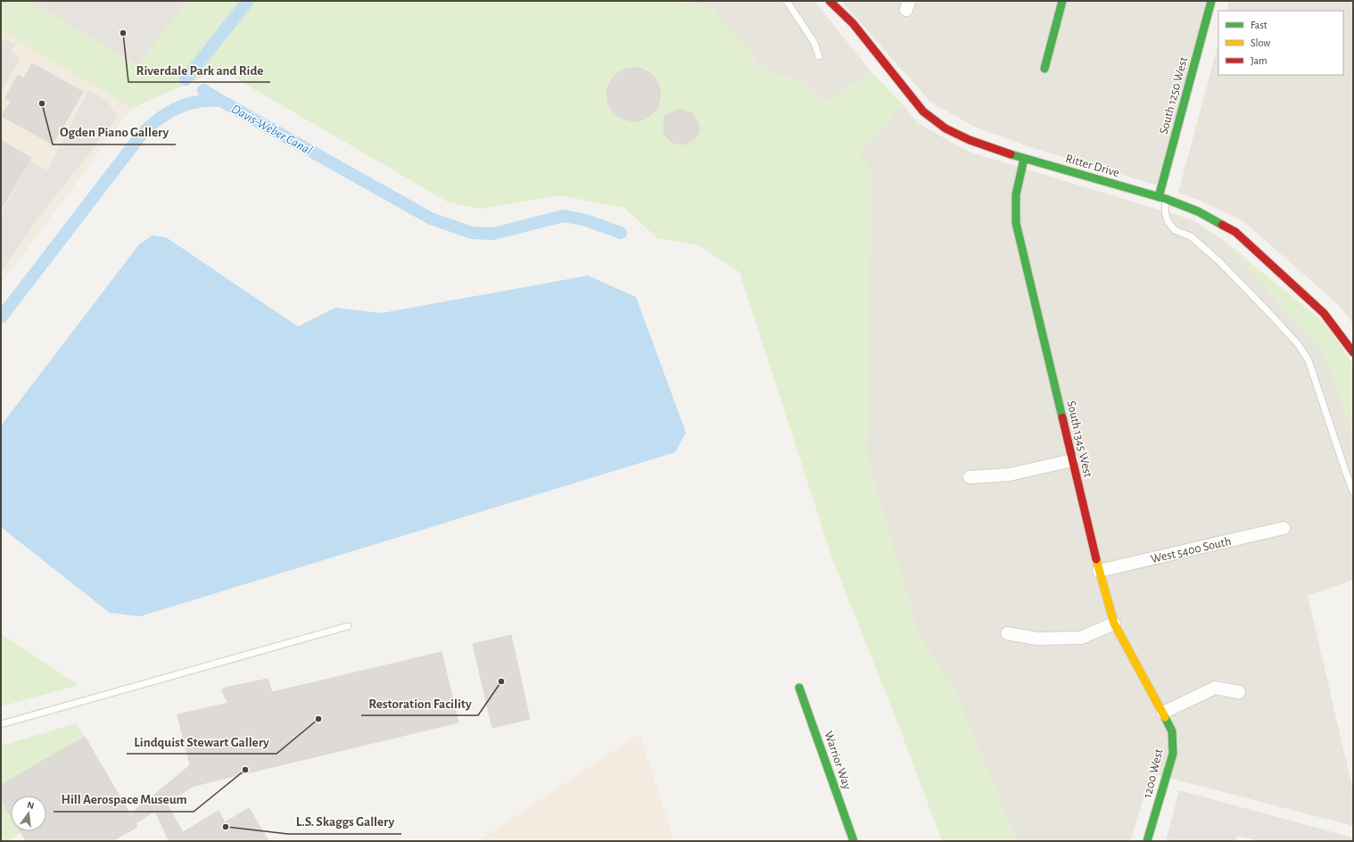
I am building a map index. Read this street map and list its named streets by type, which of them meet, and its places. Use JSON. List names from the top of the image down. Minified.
{"streets":{"street":["South 1250 West","Ritter Drive","South 1345 West","West 5400 South","Warrior Way","1200 West"]},"crossings":[["South 1250 West","Ritter Drive"],["Ritter Drive","South 1345 West"],["South 1345 West","West 5400 South"],["South 1345 West","1200 West"]],"water":["Davis-Weber Canal"],"places":["Riverdale Park and Ride","Ogden Piano Gallery","Restoration Facility","Lindquist Stewart Gallery","Hill Aerospace Museum","L.S. Skaggs Gallery"],"legend":["Fast","Slow","Jam"],"north":"top"}
